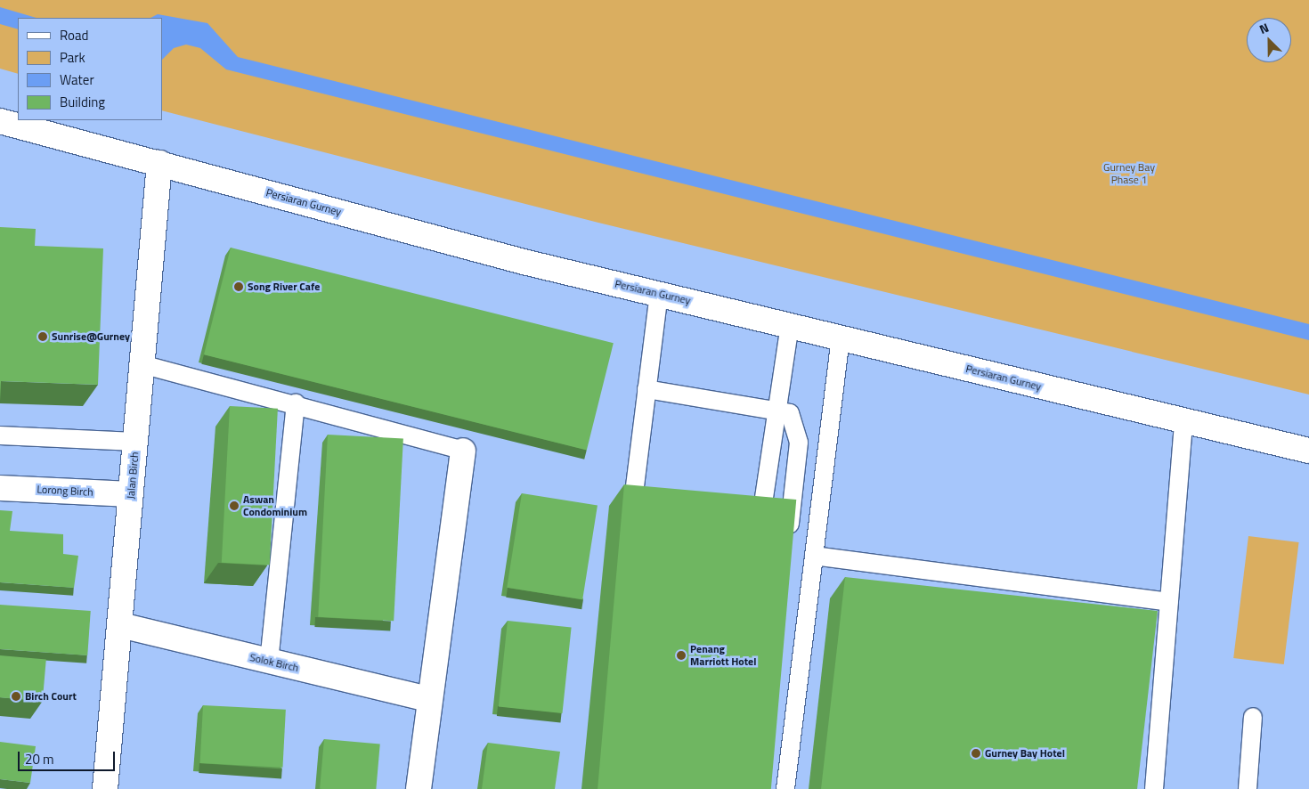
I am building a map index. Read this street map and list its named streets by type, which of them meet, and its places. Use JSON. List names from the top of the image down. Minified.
{"streets":{"street":["Persiaran Gurney","Jalan Birch","Lorong Birch","Solok Birch"]},"crossings":[["Persiaran Gurney","Jalan Birch"],["Jalan Birch","Lorong Birch"],["Jalan Birch","Solok Birch"]],"parks":["Gurney Bay Phase 1"],"places":["Song River Cafe","Sunrise@Gurney","Aswan Condominium","Penang Marriott Hotel","Birch Court","Gurney Bay Hotel"],"legend":["Road","Park","Water","Building"],"scale_bar":"20 m","north":"top left"}
